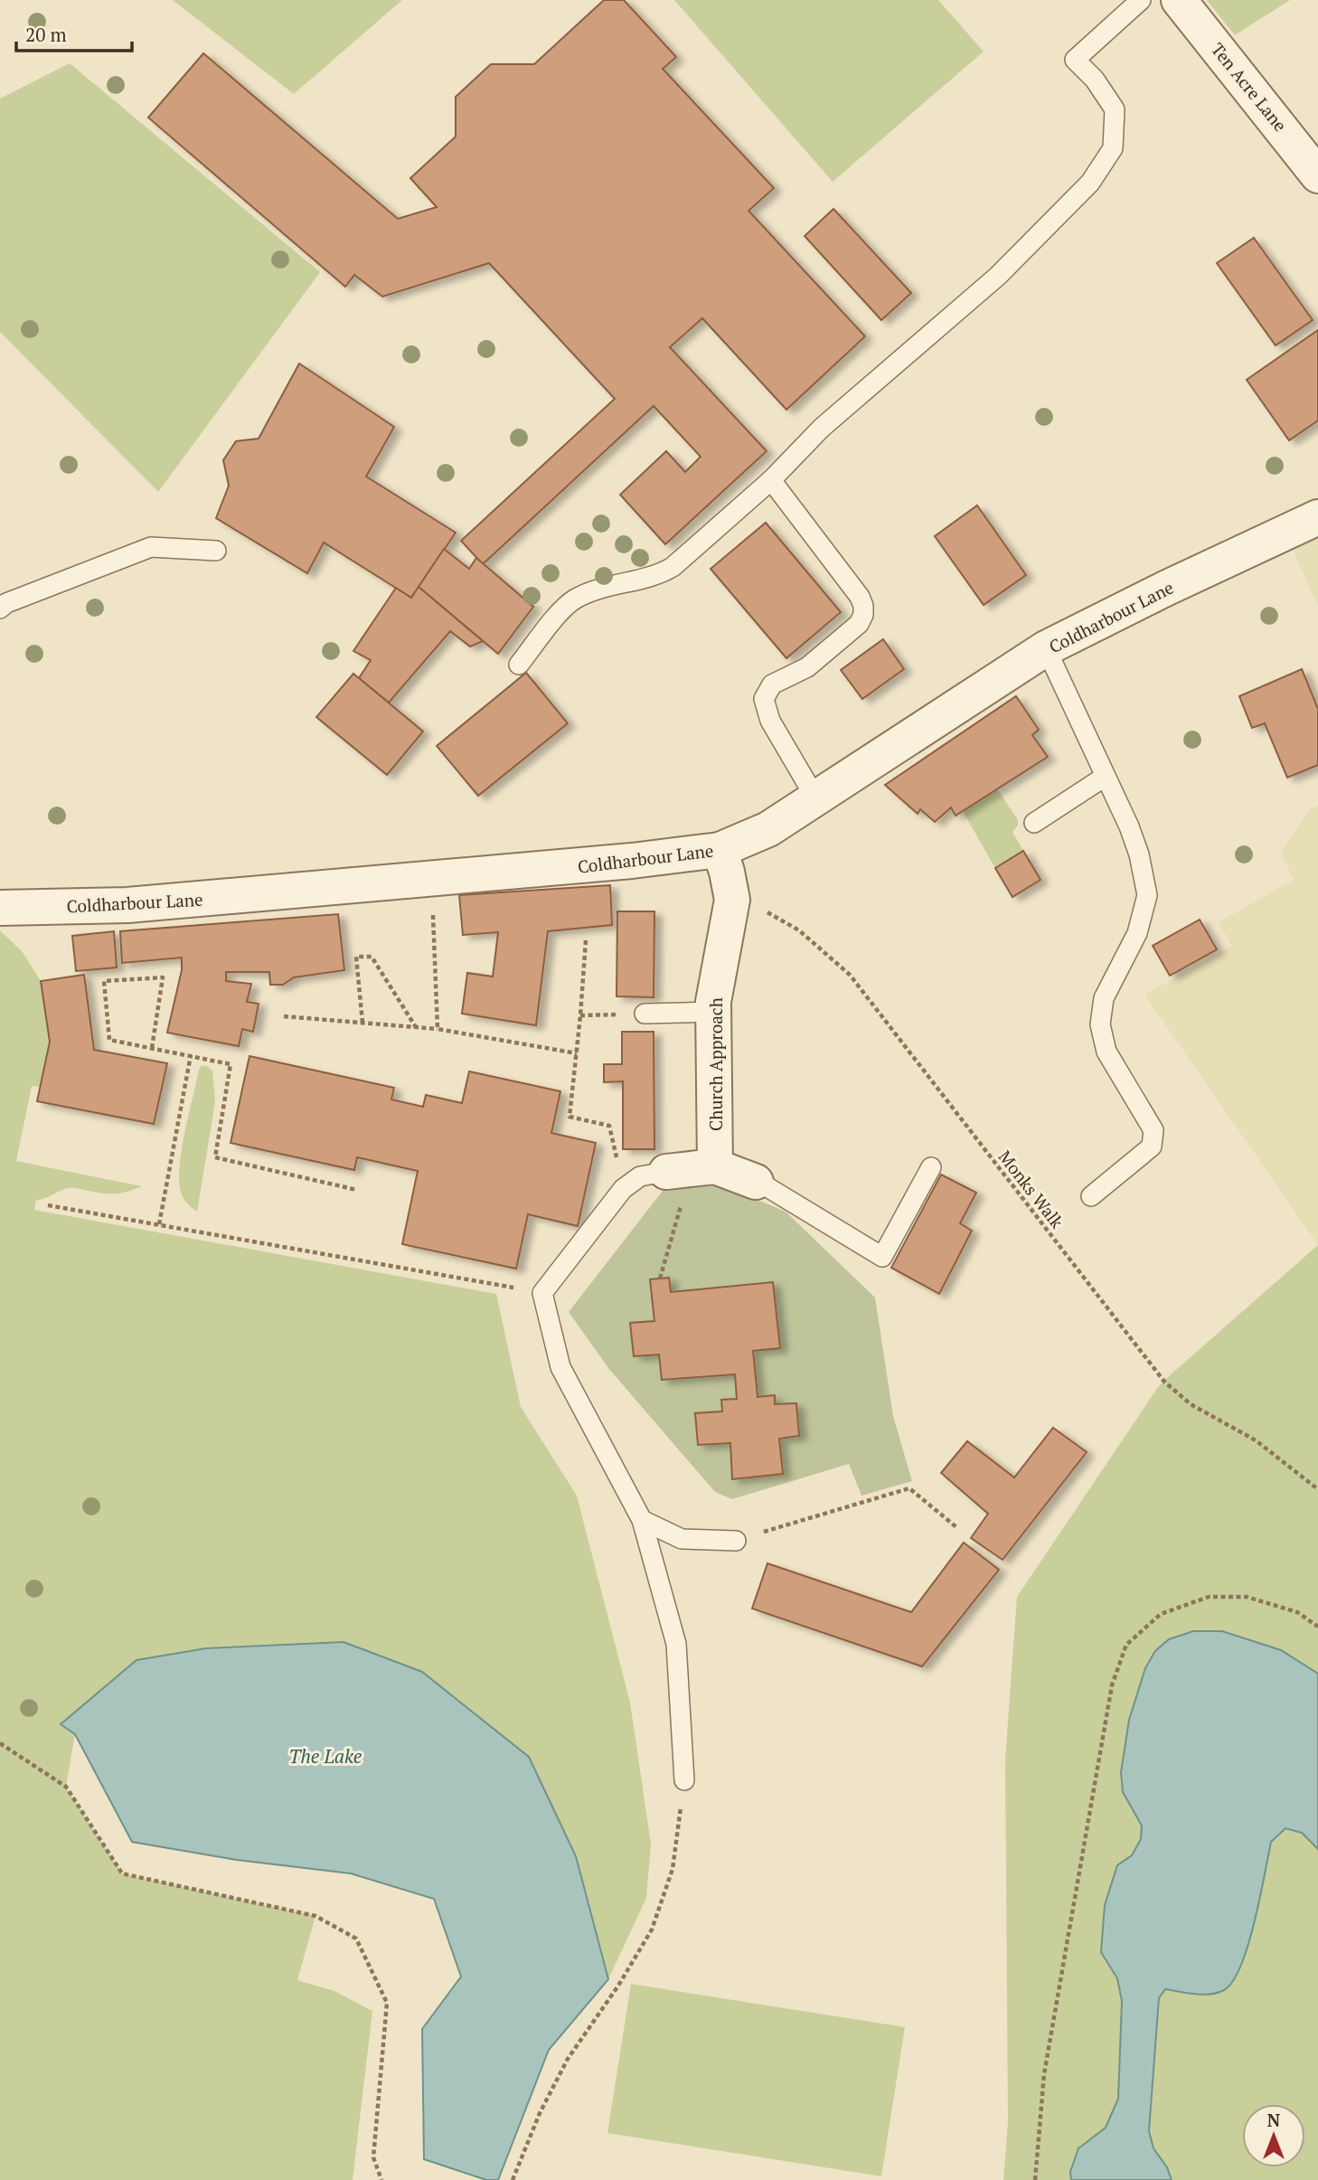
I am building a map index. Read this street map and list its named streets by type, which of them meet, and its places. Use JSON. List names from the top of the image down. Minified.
{"streets":{"street":["Ten Acre Lane","Coldharbour Lane","Church Approach"],"path":["Monks Walk"]},"crossings":[["Coldharbour Lane","Church Approach"],["Church Approach","Monks Walk"]],"water":["The Lake"],"scale_bar":"20 m","north":"top"}
